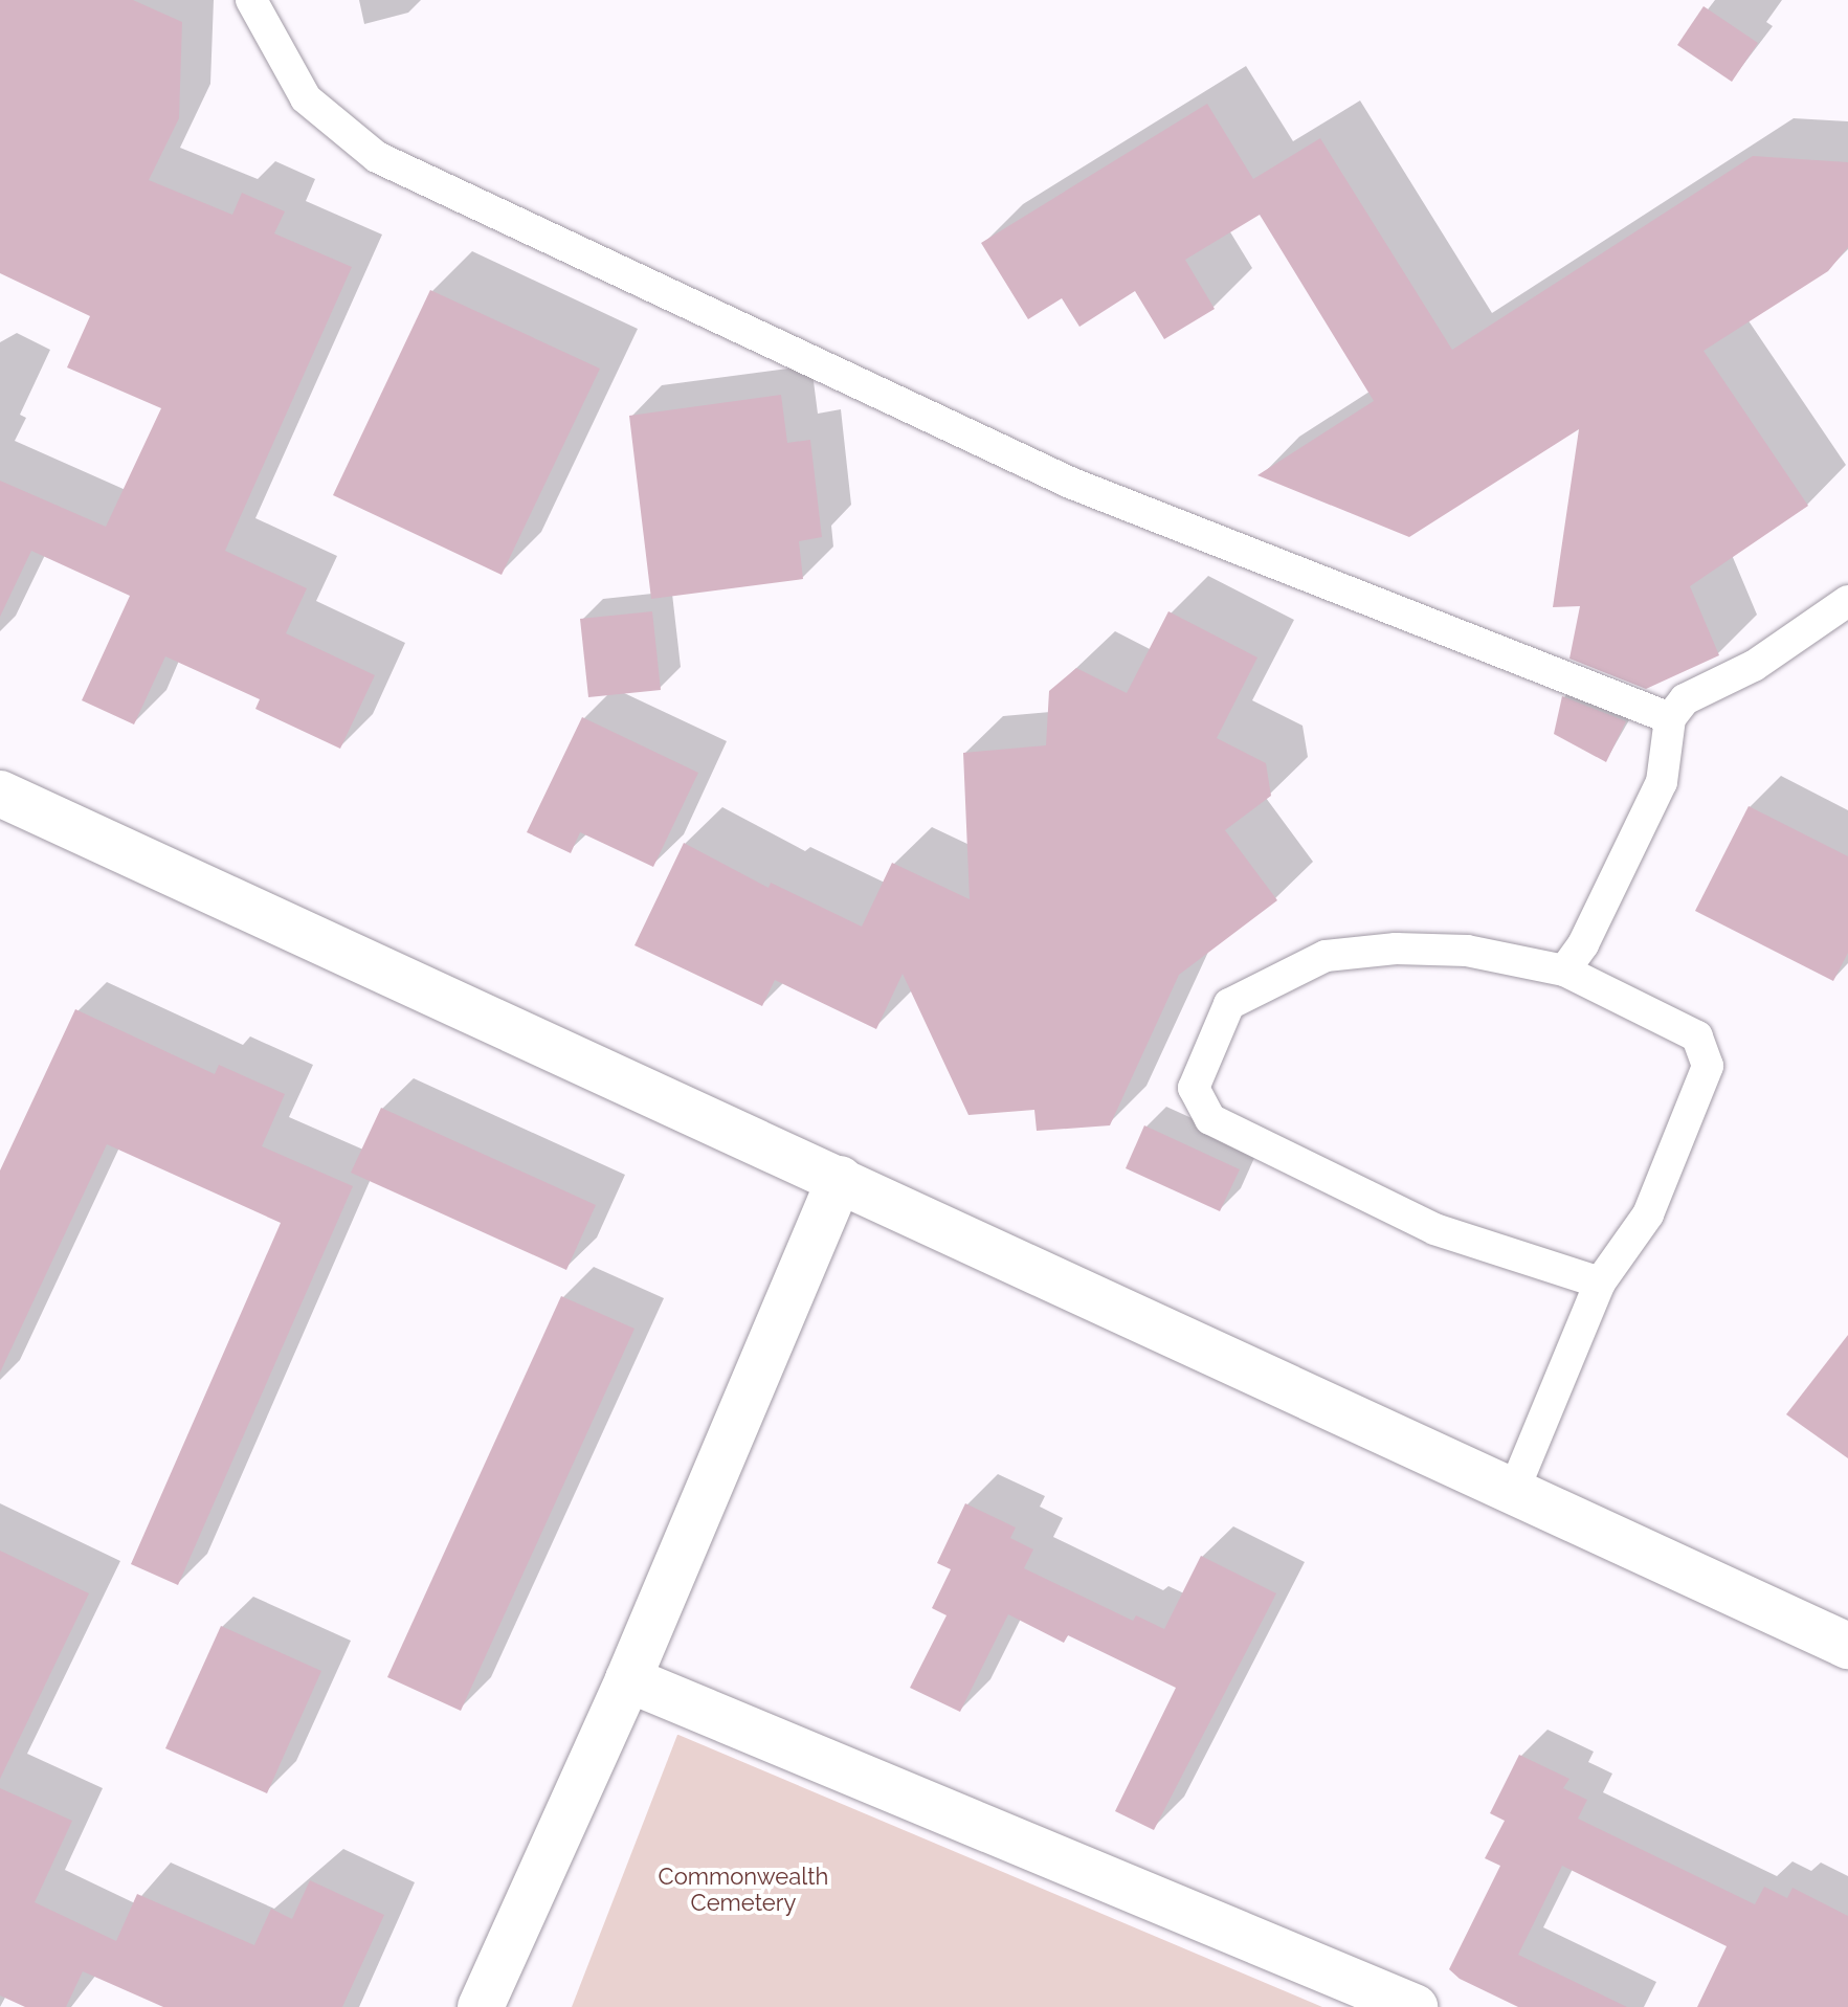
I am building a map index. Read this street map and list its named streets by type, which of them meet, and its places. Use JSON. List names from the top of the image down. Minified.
{"parks":["Commonwealth Cemetery"]}
